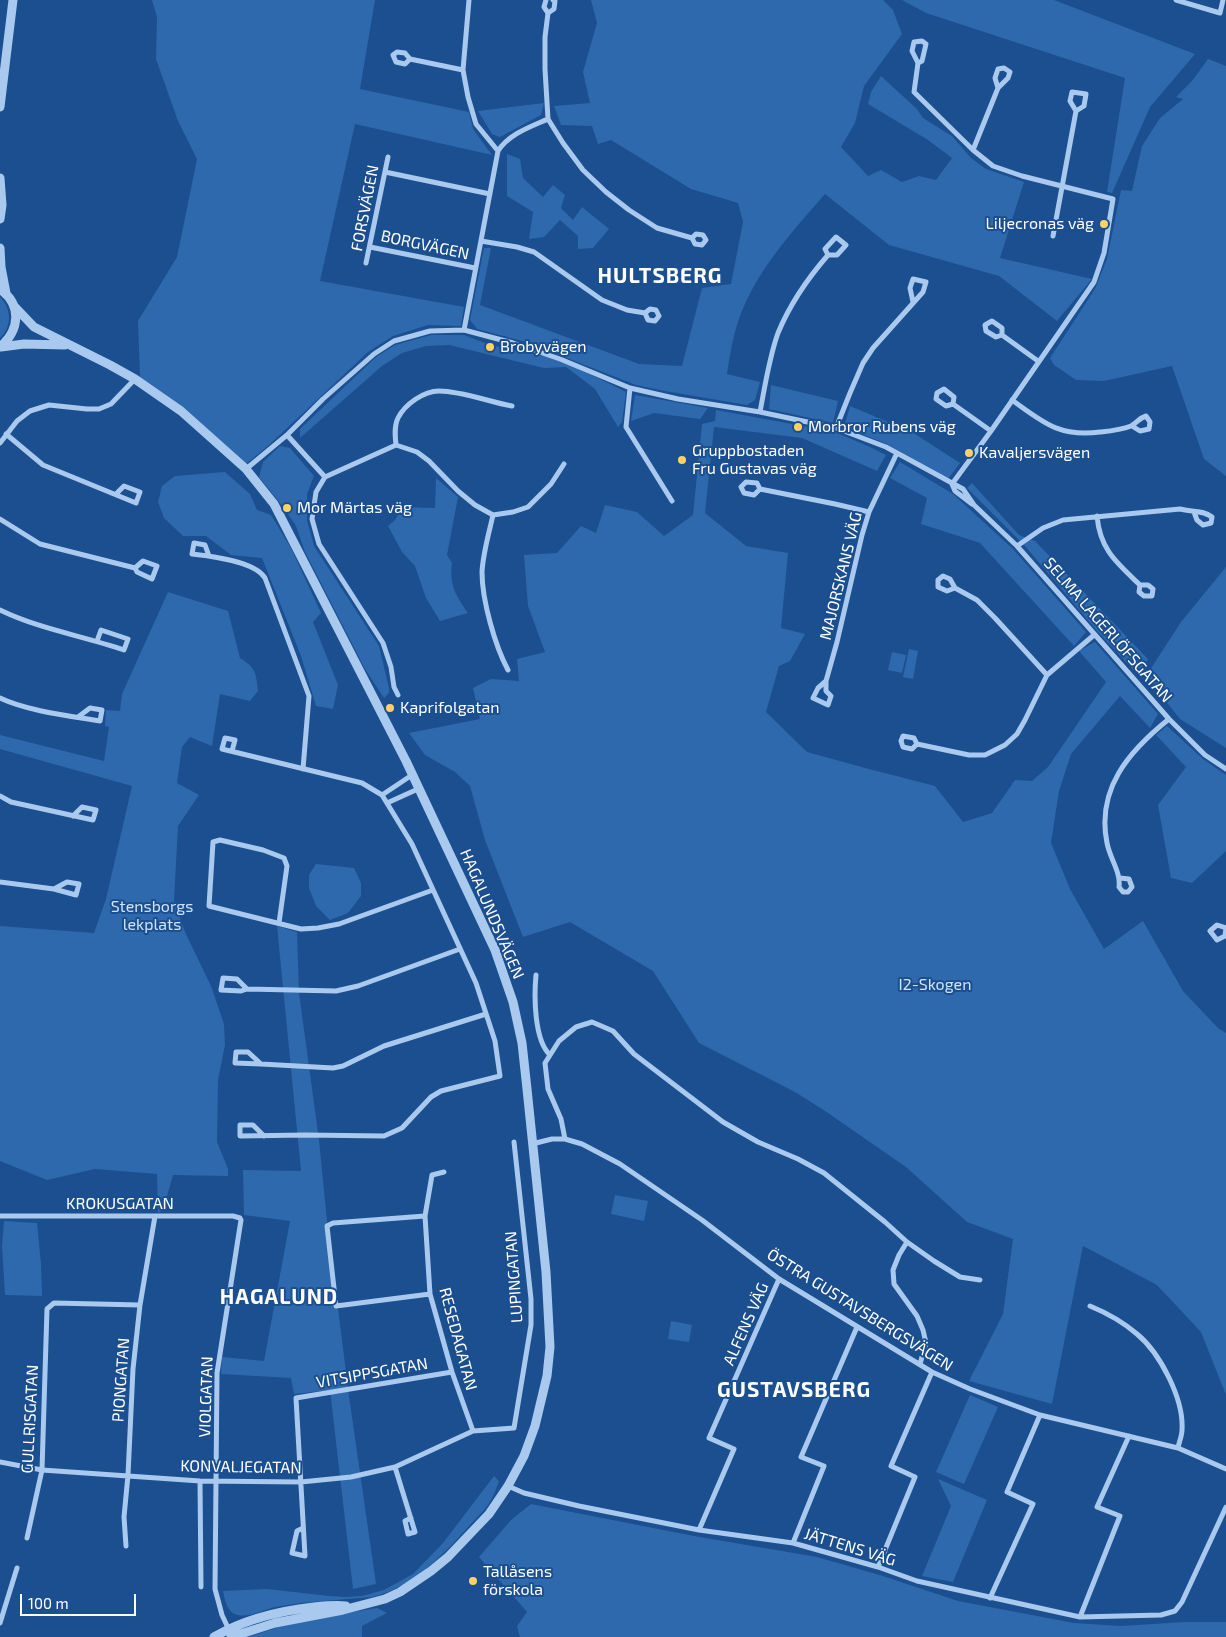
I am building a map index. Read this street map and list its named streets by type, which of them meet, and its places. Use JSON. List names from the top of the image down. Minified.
{"streets":{"street":["FORSVÄGEN","BORGVÄGEN","MAJORSKANS VÄG","SELMA LAGERLÖFSGATAN","HAGALUNDSVÄGEN","KROKUSGATAN","LUPINGATAN","ÖSTRA GUSTAVSBERGSVÄGEN","ALFENS VÄG","RESEDAGATAN","VITSIPPSGATAN","PIONGATAN","VIOLGATAN","GULLRISGATAN","KONVALJEGATAN","JÄTTENS VÄG"]},"crossings":[["FORSVÄGEN","BORGVÄGEN"],["MAJORSKANS VÄG","SELMA LAGERLÖFSGATAN"],["SELMA LAGERLÖFSGATAN","HAGALUNDSVÄGEN"],["HAGALUNDSVÄGEN","ÖSTRA GUSTAVSBERGSVÄGEN"],["HAGALUNDSVÄGEN","VIOLGATAN"],["HAGALUNDSVÄGEN","JÄTTENS VÄG"],["KROKUSGATAN","PIONGATAN"],["KROKUSGATAN","VIOLGATAN"],["LUPINGATAN","RESEDAGATAN"],["LUPINGATAN","KONVALJEGATAN"],["ÖSTRA GUSTAVSBERGSVÄGEN","ALFENS VÄG"],["ALFENS VÄG","JÄTTENS VÄG"],["RESEDAGATAN","VITSIPPSGATAN"],["RESEDAGATAN","KONVALJEGATAN"],["VITSIPPSGATAN","KONVALJEGATAN"],["PIONGATAN","GULLRISGATAN"],["PIONGATAN","KONVALJEGATAN"],["VIOLGATAN","KONVALJEGATAN"],["GULLRISGATAN","KONVALJEGATAN"]],"districts":["HULTSBERG","HAGALUND","GUSTAVSBERG"],"parks":["Stensborgs lekplats","I2-Skogen"],"places":["Liljecronas väg","Brobyvägen","Morbror Rubens väg","Kavaljersvägen","Gruppbostaden Fru Gustavas väg","Mor Märtas väg","Kaprifolgatan","Tallåsens förskola"],"scale_bar":"100 m"}
